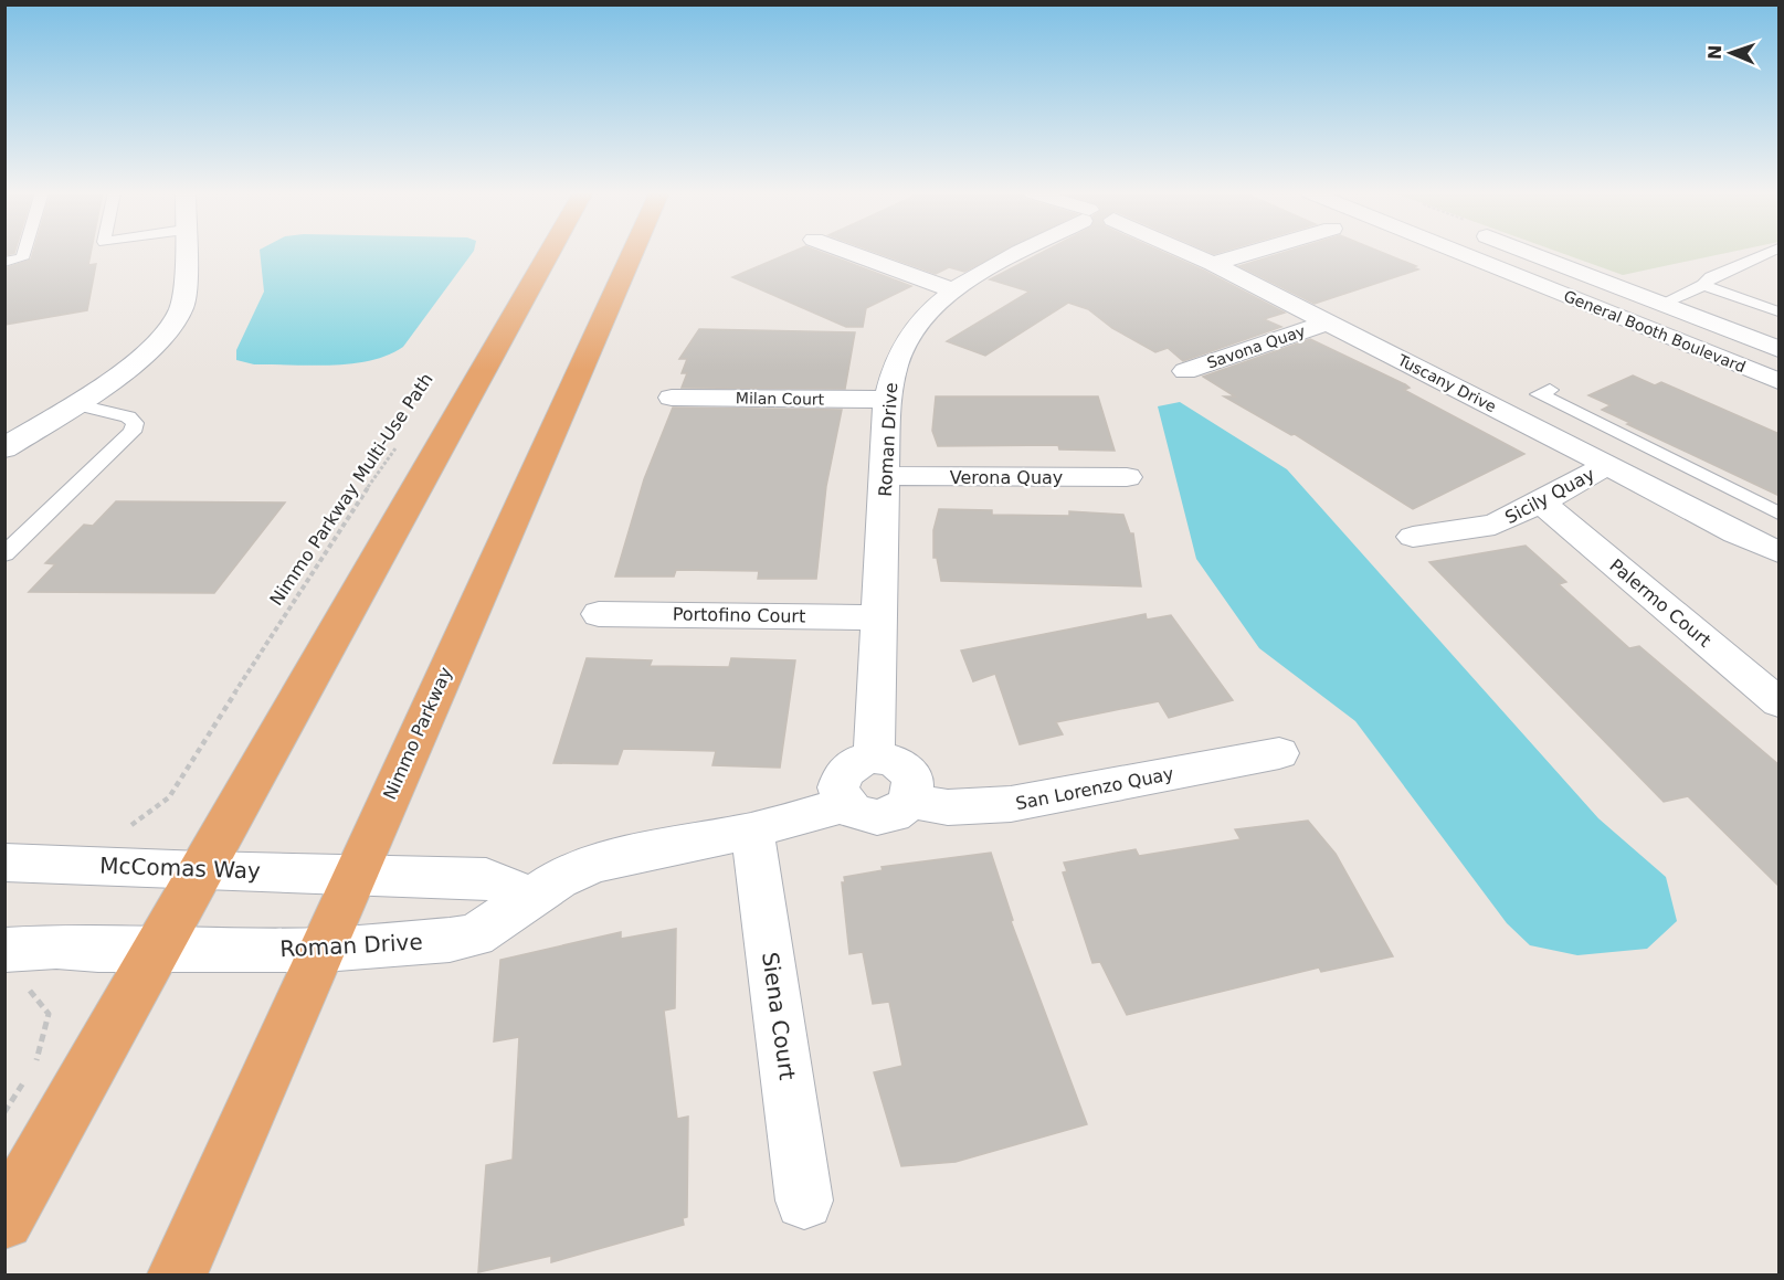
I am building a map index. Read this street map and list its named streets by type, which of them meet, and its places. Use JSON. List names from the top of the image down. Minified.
{"streets":{"highway":["Nimmo Parkway"],"street":["General Booth Boulevard","Savona Quay","Tuscany Drive","Milan Court","Roman Drive","Verona Quay","Sicily Quay","Palermo Court","Portofino Court","San Lorenzo Quay","McComas Way","Siena Court"],"path":["Nimmo Parkway Multi-Use Path"]},"crossings":[["Savona Quay","Tuscany Drive"],["Tuscany Drive","Sicily Quay"],["Milan Court","Roman Drive"],["Roman Drive","Verona Quay"],["Roman Drive","Portofino Court"],["Roman Drive","Nimmo Parkway"],["Roman Drive","San Lorenzo Quay"],["Roman Drive","Siena Court"],["Sicily Quay","Palermo Court"],["Nimmo Parkway","McComas Way"]],"north":"left"}
